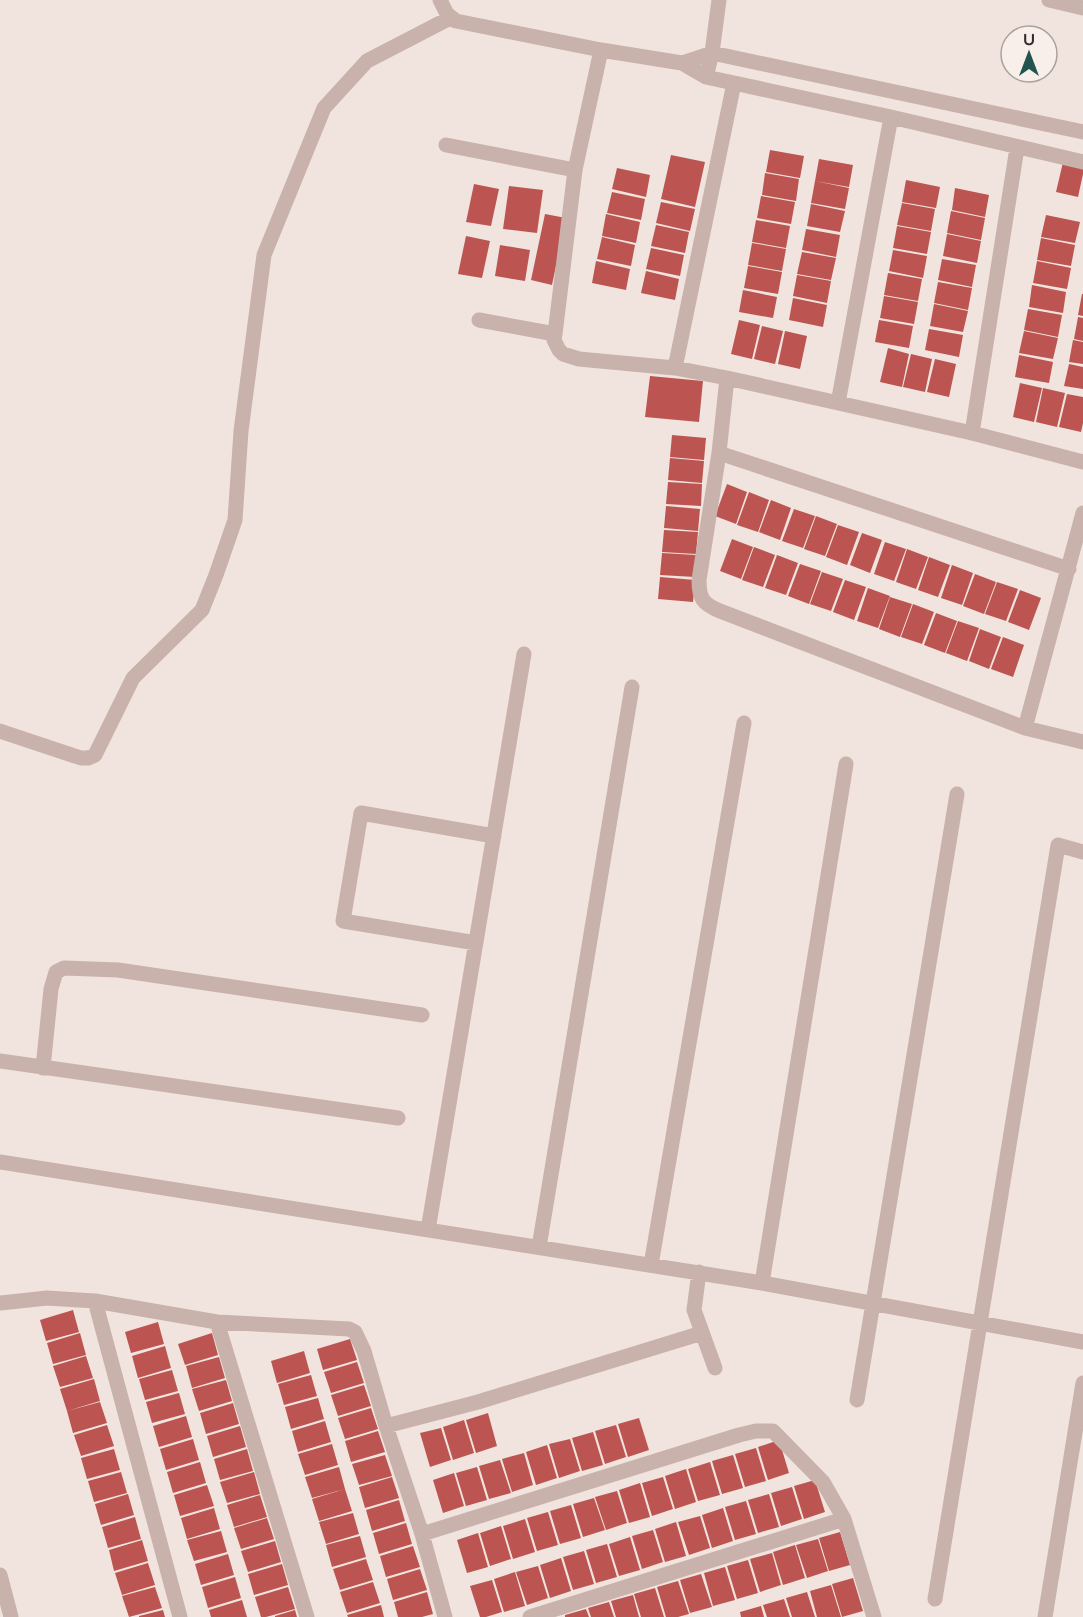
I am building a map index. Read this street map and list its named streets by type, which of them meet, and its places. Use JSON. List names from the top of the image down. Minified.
{"north":"top"}
